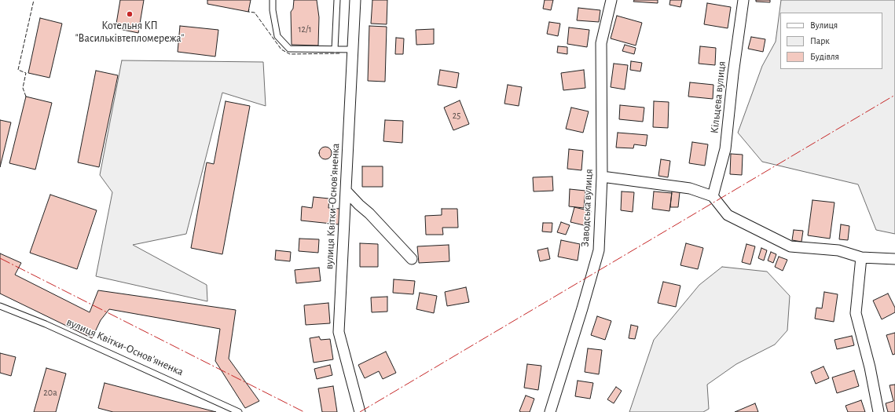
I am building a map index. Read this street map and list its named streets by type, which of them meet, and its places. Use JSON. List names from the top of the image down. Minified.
{"streets":{"street":["Кільцева вулиця","вулиця Квітки-Основʼяненка","Заводська вулиця"]},"places":["Котельня КП \"Васильківтепломережа\""],"house_numbers":["12/1","25","20а"],"legend":["Вулиця","Парк","Будівля"]}
